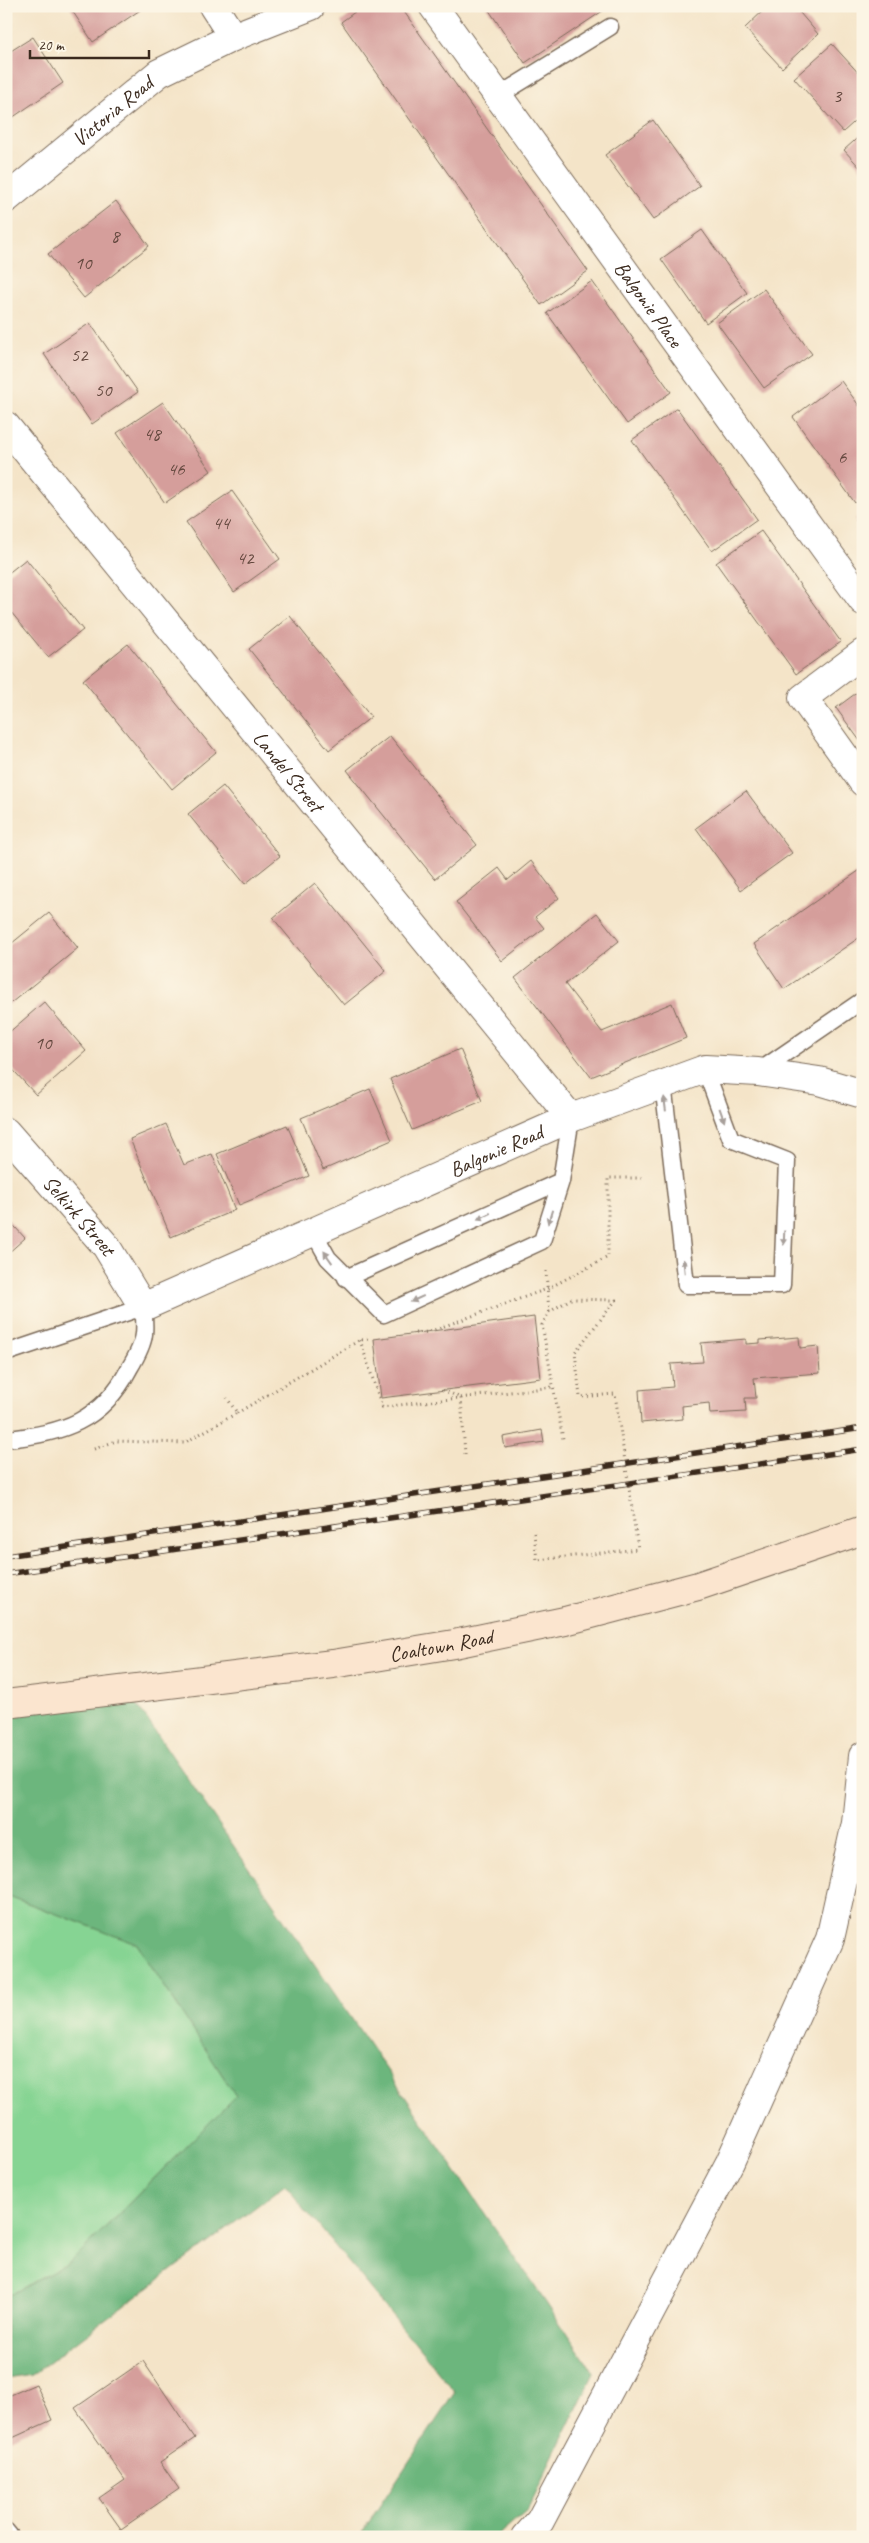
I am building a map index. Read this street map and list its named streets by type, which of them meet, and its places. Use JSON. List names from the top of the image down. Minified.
{"streets":{"main road":["Coaltown Road"],"street":["Victoria Road","Balgonie Place","Landel Street","Balgonie Road","Selkirk Street"]},"crossings":[["Landel Street","Balgonie Road"],["Balgonie Road","Selkirk Street"]],"house_numbers":["3","8","10","52","50","48","6","46","44","42","10"],"scale_bar":"20 m"}
